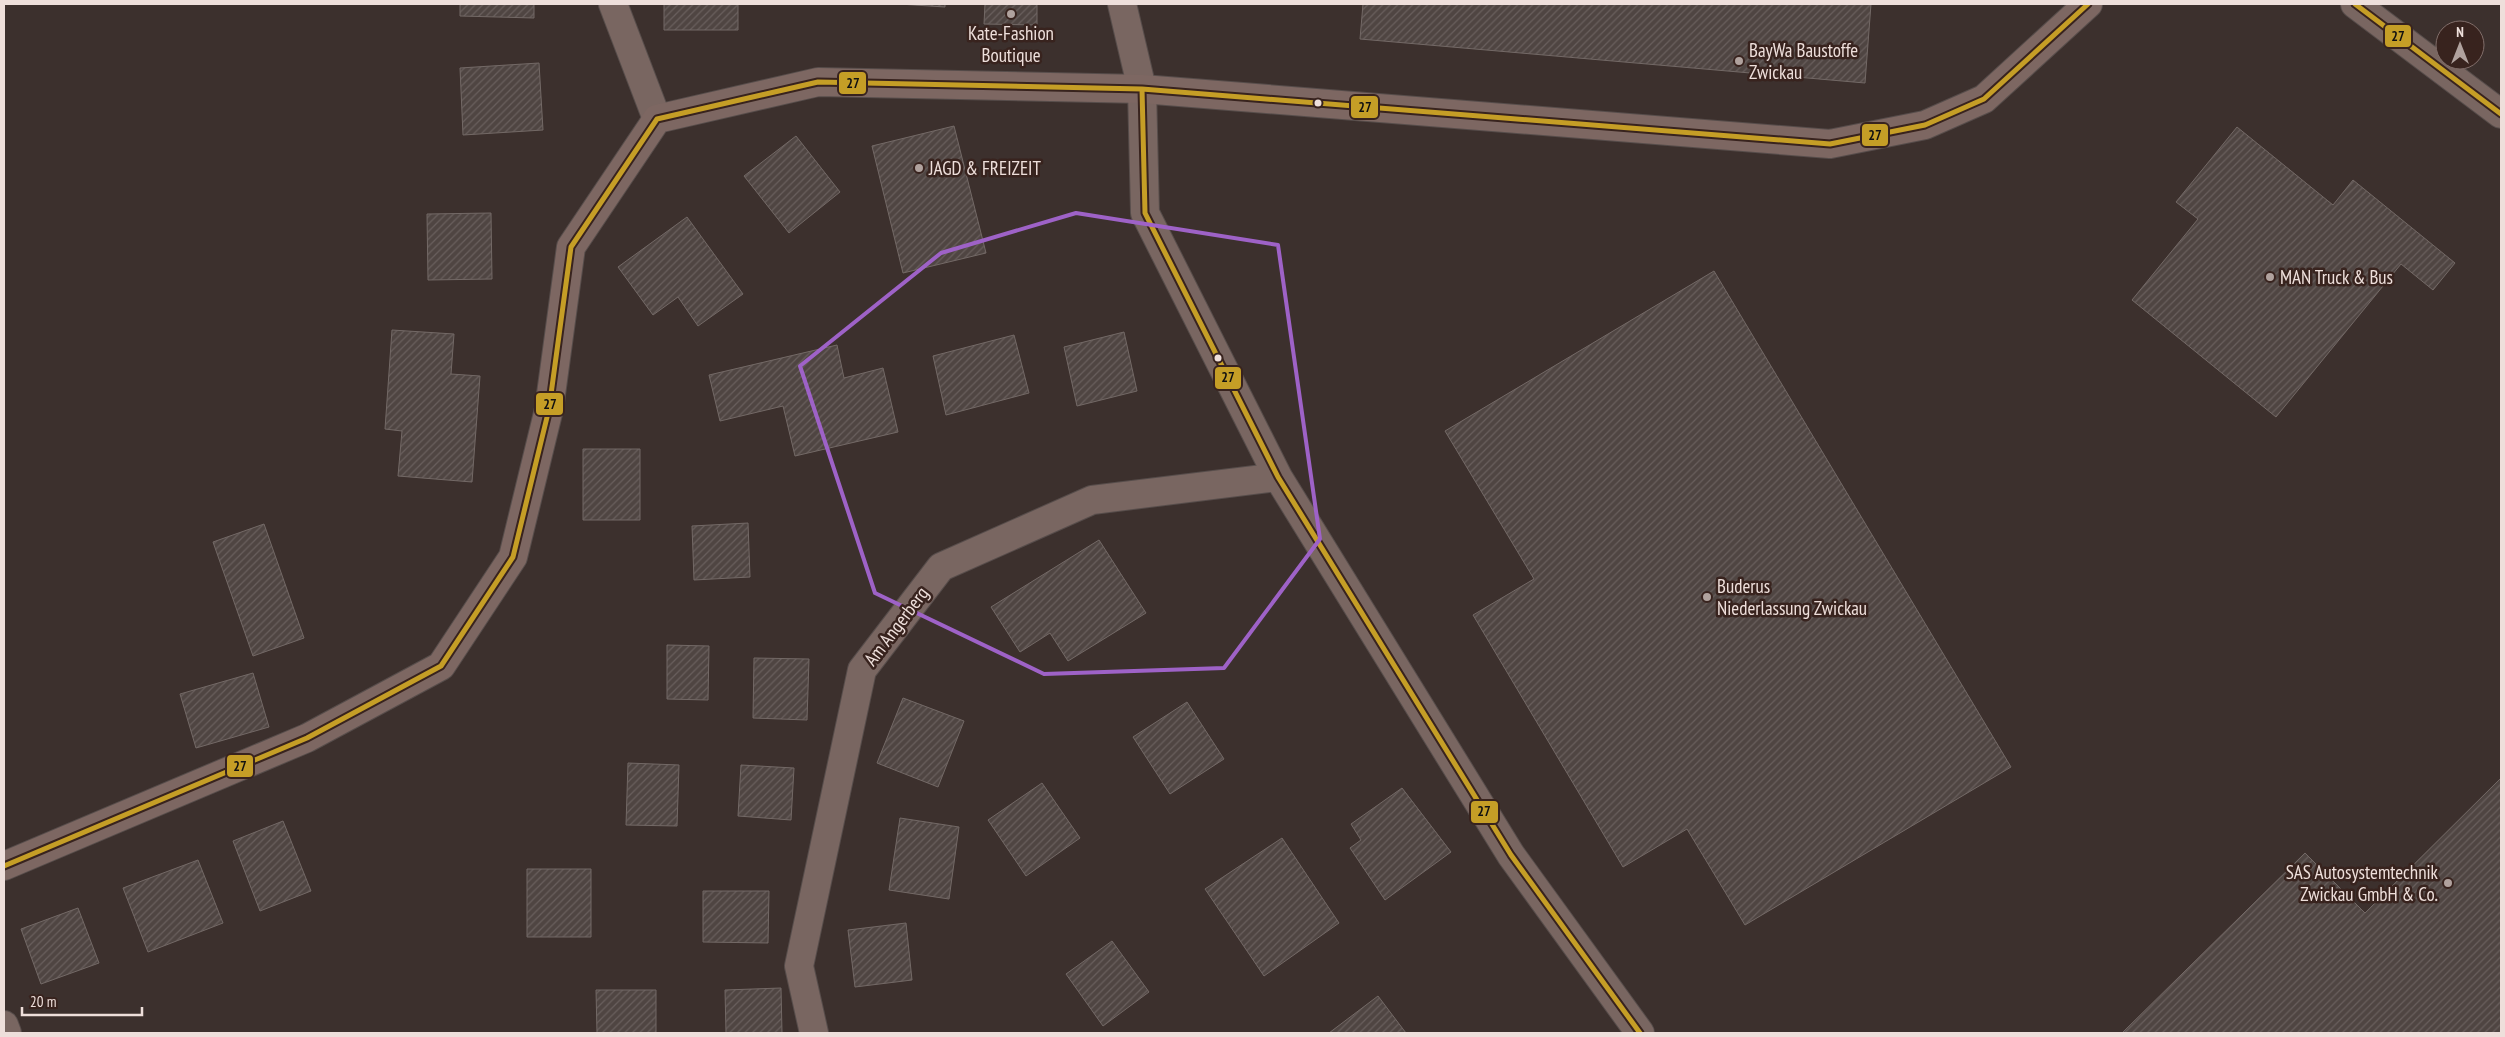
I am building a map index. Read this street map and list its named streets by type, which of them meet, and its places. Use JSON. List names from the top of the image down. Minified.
{"streets":{"street":["Am Angerberg"]},"places":["Kate-Fashion Boutique","BayWa Baustoffe Zwickau","JAGD & FREIZEIT","MAN Truck & Bus","Buderus Niederlassung Zwickau","SAS Autosystemtechnik Zwickau GmbH & Co."],"lines":["transit line 27"],"scale_bar":"20 m","north":"top"}
